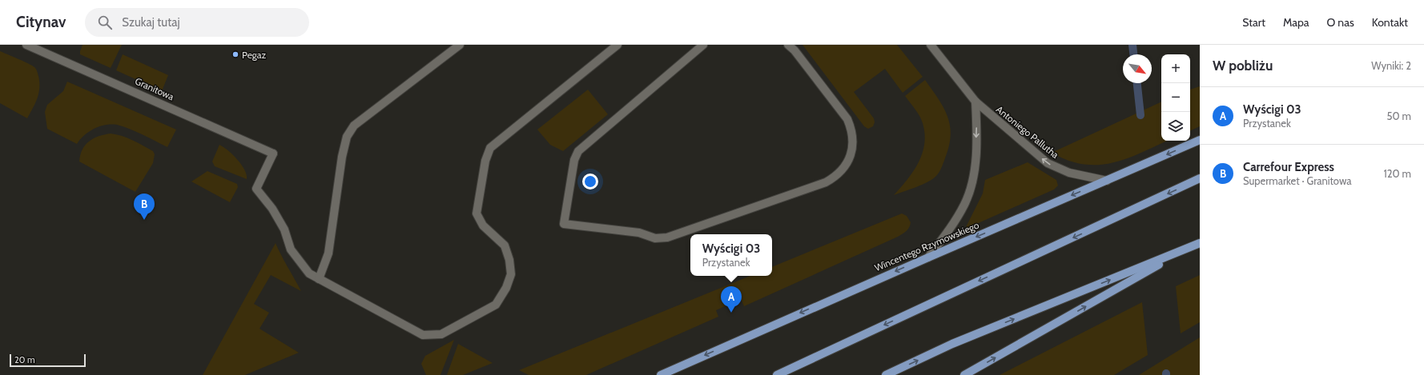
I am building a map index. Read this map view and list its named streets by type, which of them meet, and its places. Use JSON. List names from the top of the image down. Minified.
{"streets":{"main road":["Wincentego Rzymowskiego"],"street":["Granitowa","Antoniego Pallutha"]},"crossings":[["Antoniego Pallutha","Wincentego Rzymowskiego"]],"one_way":["Antoniego Pallutha"],"places":["Pegaz"],"scale_bar":"20 m","north":"bottom right","page":{"header":"Citynav","search":"Szukaj tutaj","nav":["Start","Mapa","O nas","Kontakt"],"heading":["W pobliżu","Wyniki: 2"],"map_buttons":["+","−"],"list":[{"mark":"A","name":"Wyścigi 03","note":"Przystanek","value":"50 m"},{"mark":"B","name":"Carrefour Express","note":"Supermarket · Granitowa","value":"120 m"}],"pins":["B","A"],"popup":["Wyścigi 03","Przystanek"],"scale":"20 m"}}
